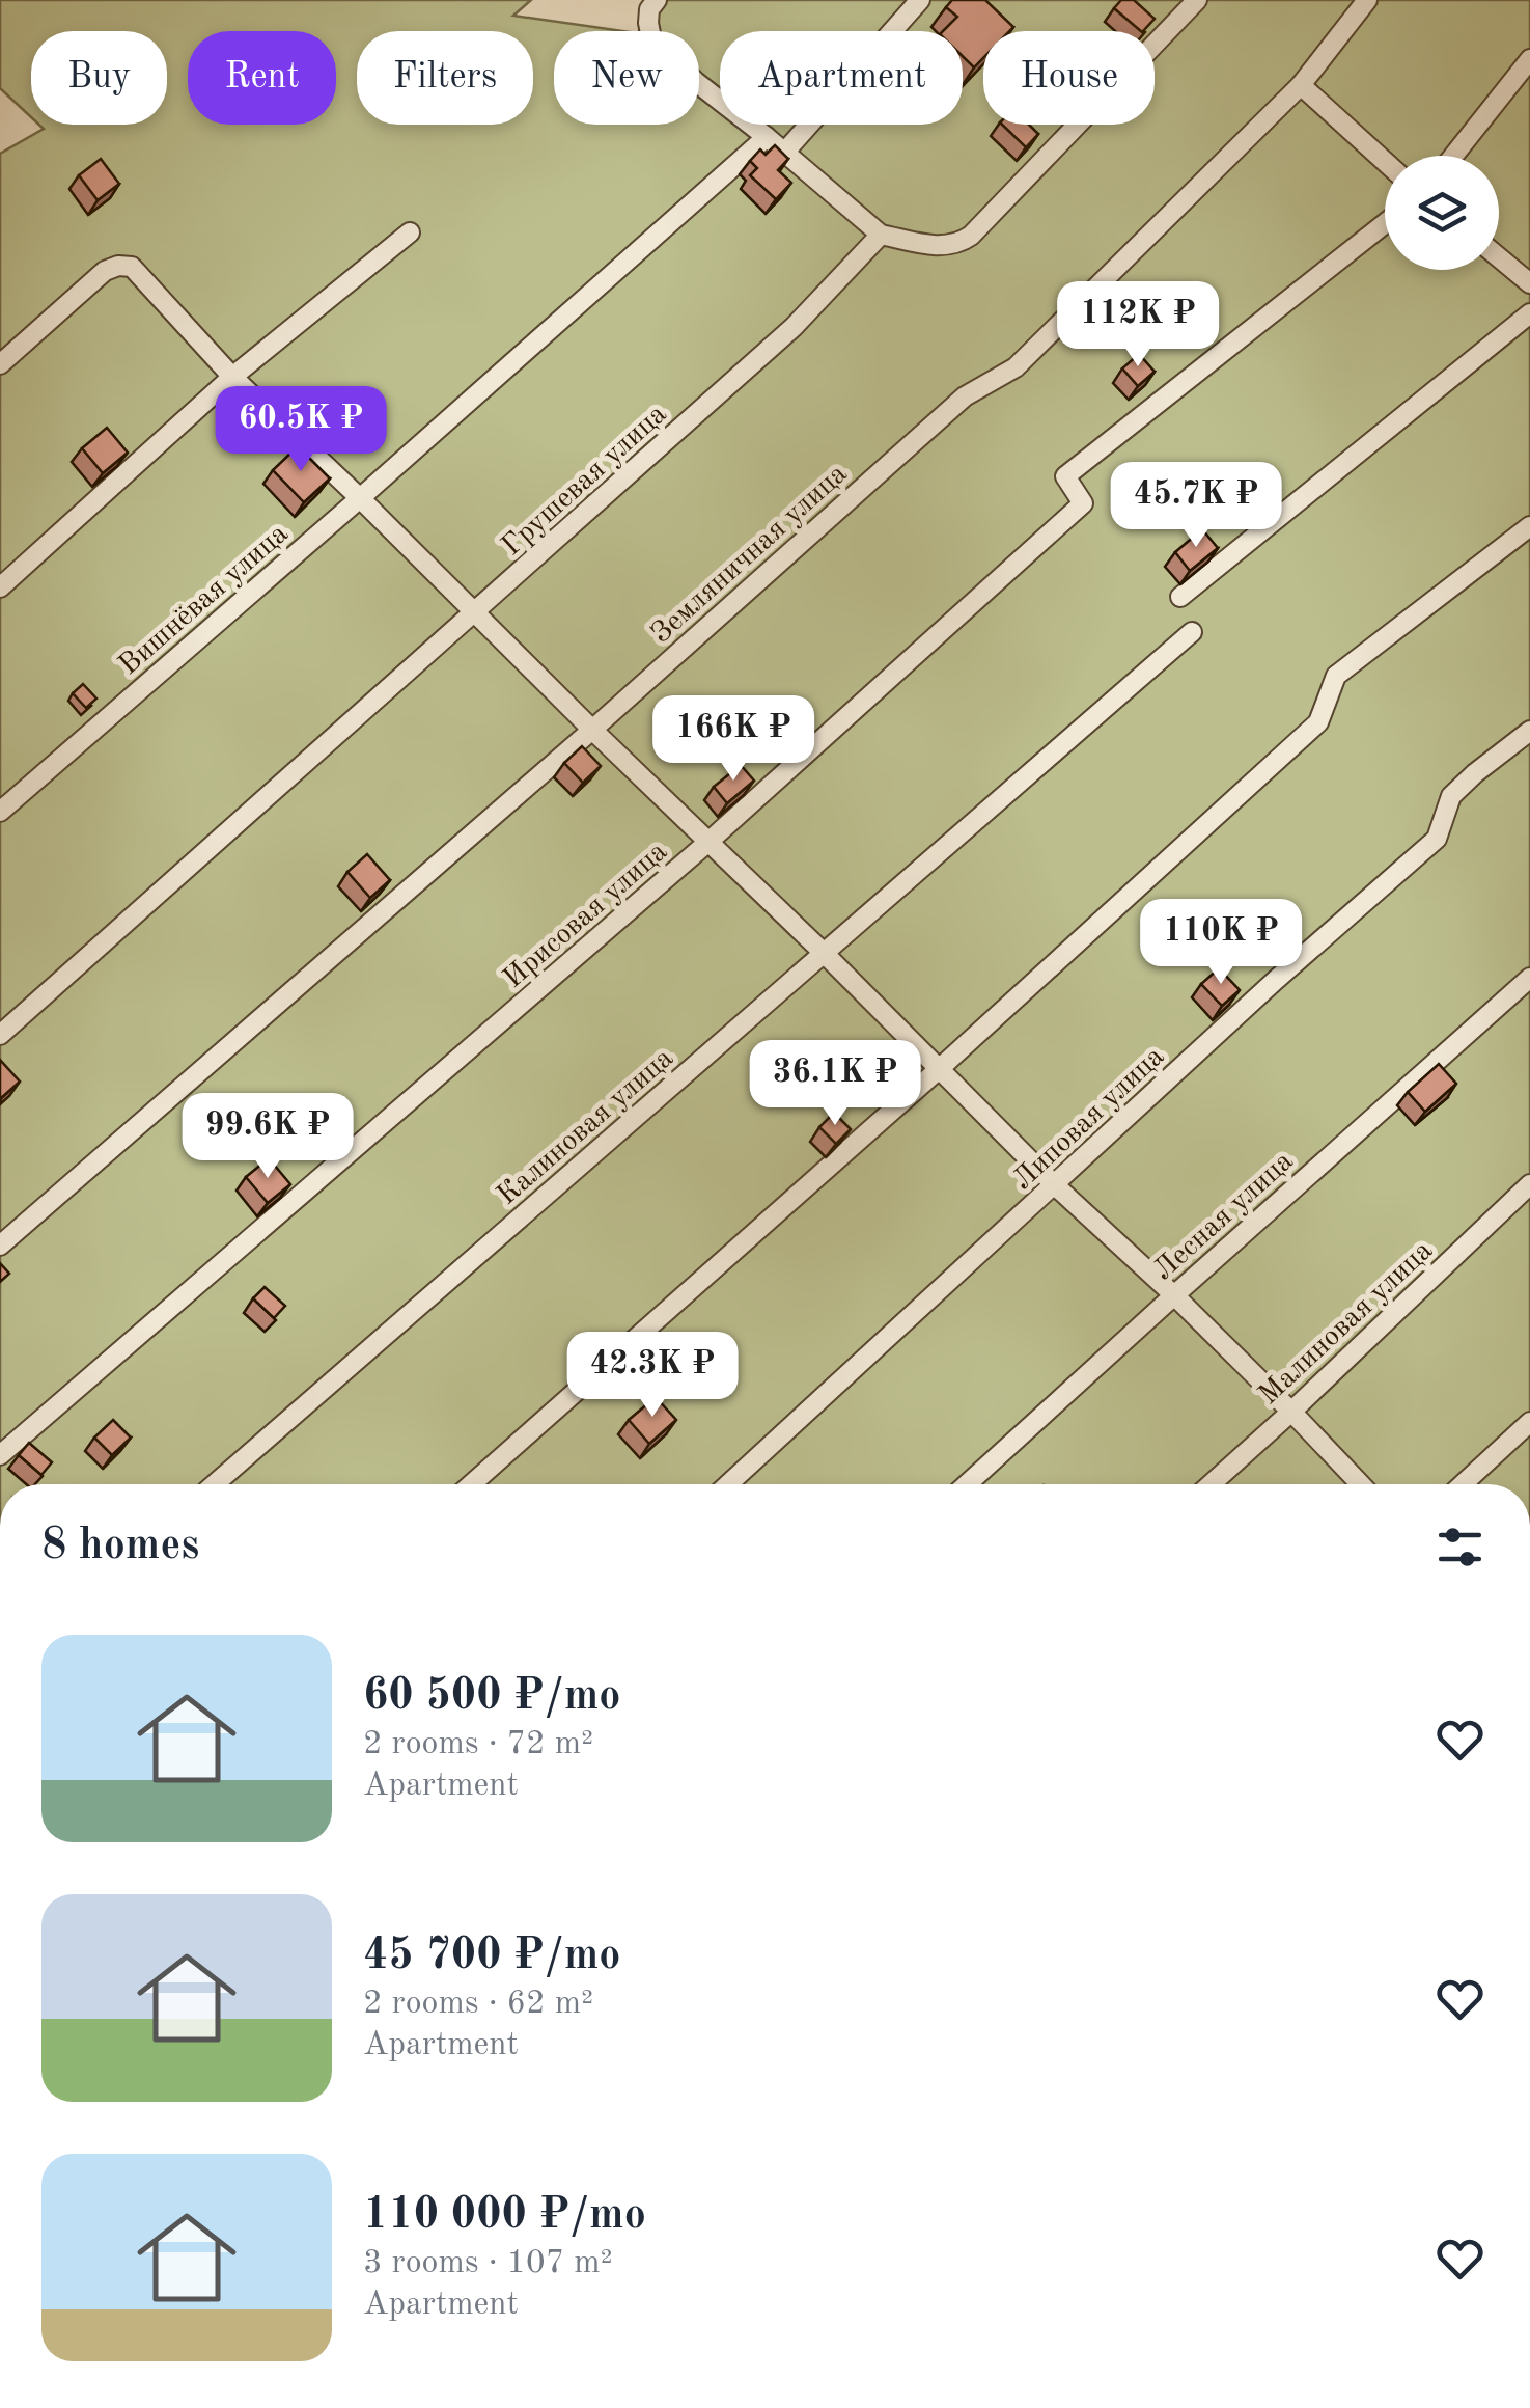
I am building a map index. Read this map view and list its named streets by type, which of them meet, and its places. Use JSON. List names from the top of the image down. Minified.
{"streets":{"street":["Грушевая улица","Земляничная улица","Вишнёвая улица","Ирисовая улица","Липовая улица","Калиновая улица","Лесная улица","Малиновая улица"]},"page":{"chip":["Buy","Rent","Filters","New","Apartment","House"],"price":["112K ₽","60.5K ₽","45.7K ₽","166K ₽","110K ₽","36.1K ₽","99.6K ₽","42.3K ₽"],"heading":"8 homes","list":[{"name":"60 500 ₽/mo","note":"2 rooms · 72 m² · Apartment"},{"name":"45 700 ₽/mo","note":"2 rooms · 62 m² · Apartment"},{"name":"110 000 ₽/mo","note":"3 rooms · 107 m² · Apartment"}]}}
